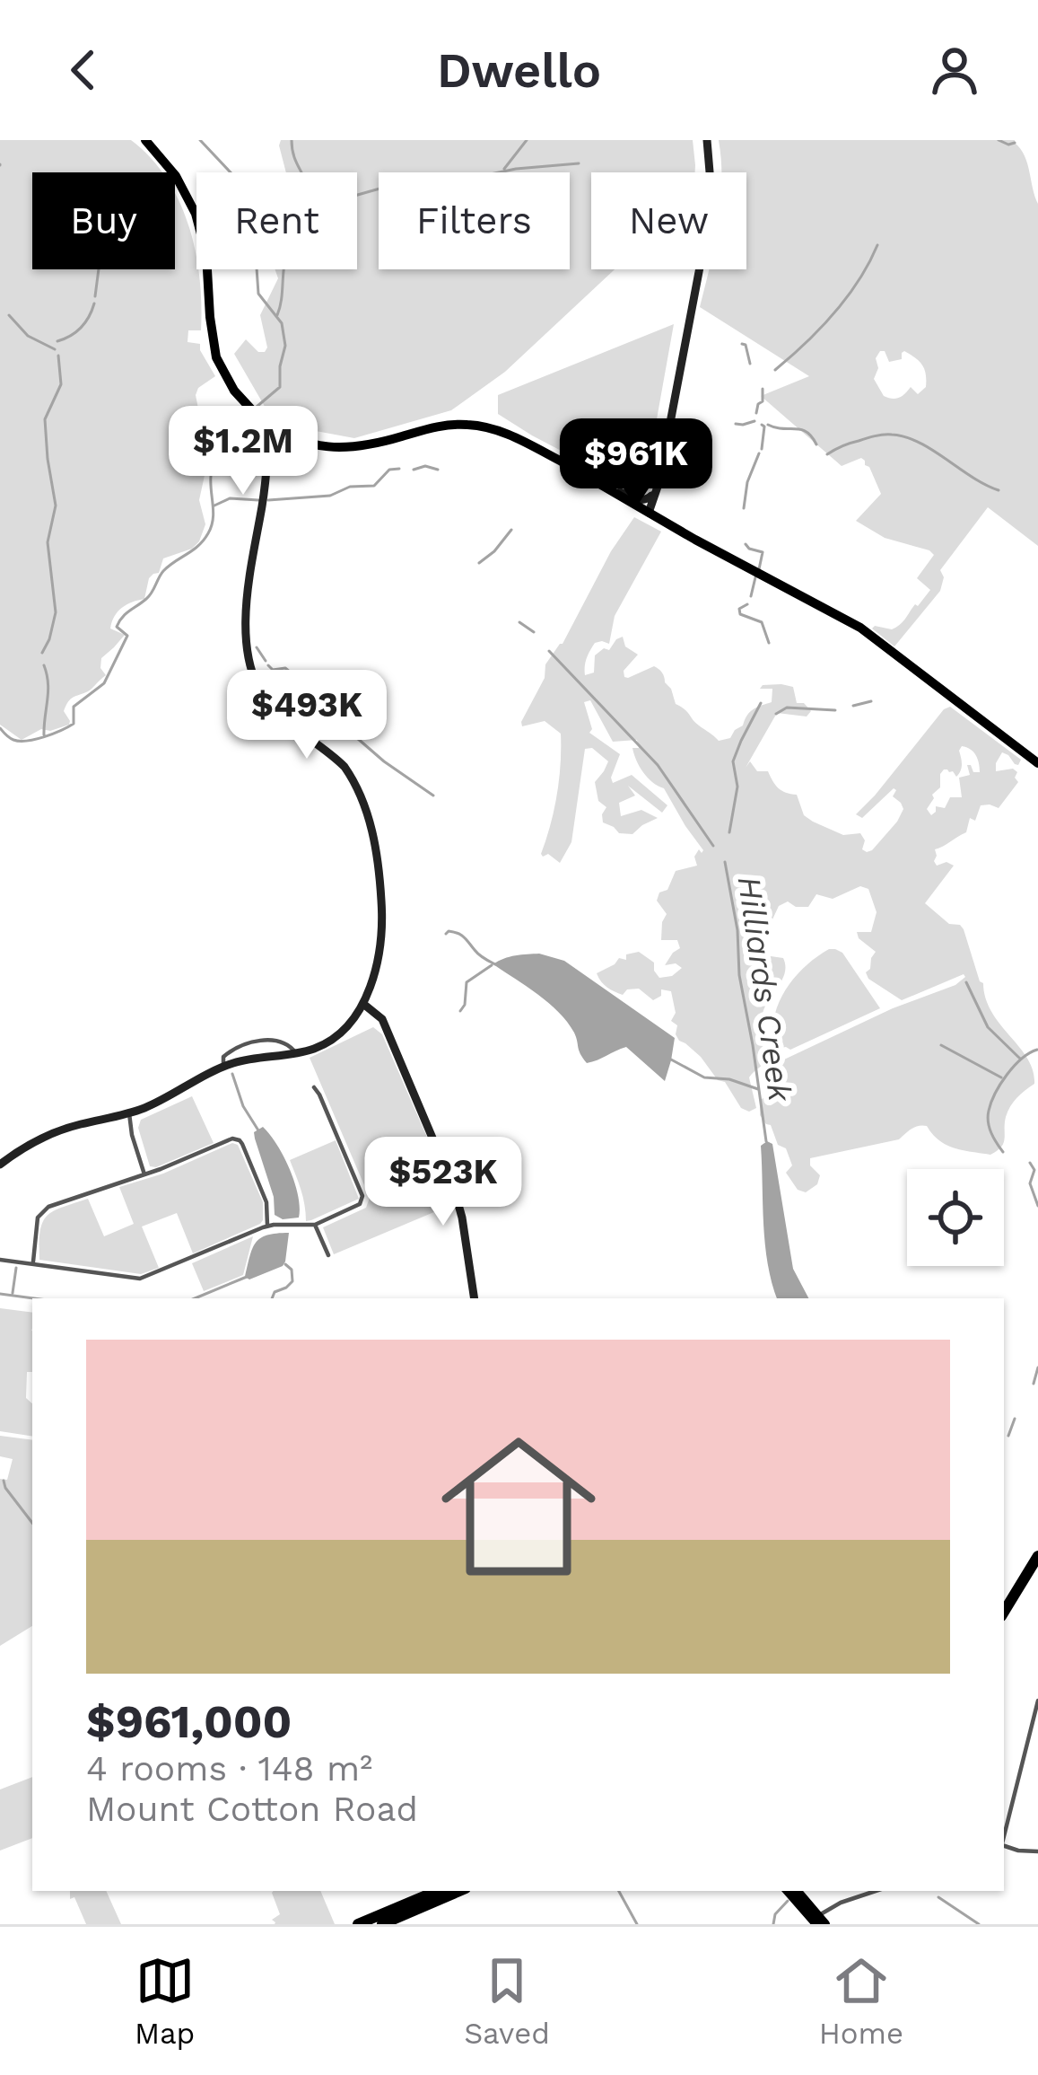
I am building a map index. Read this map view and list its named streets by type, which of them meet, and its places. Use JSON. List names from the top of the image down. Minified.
{"water":["Hilliards Creek"],"page":{"header":"Dwello","chip":["Buy","Rent","Filters","New"],"price":["$1.2M","$961K","$493K","$523K"],"list":[{"name":"$961,000","note":"4 rooms · 148 m² · Mount Cotton Road"}],"tabs":["Map","Saved","Home"]}}
